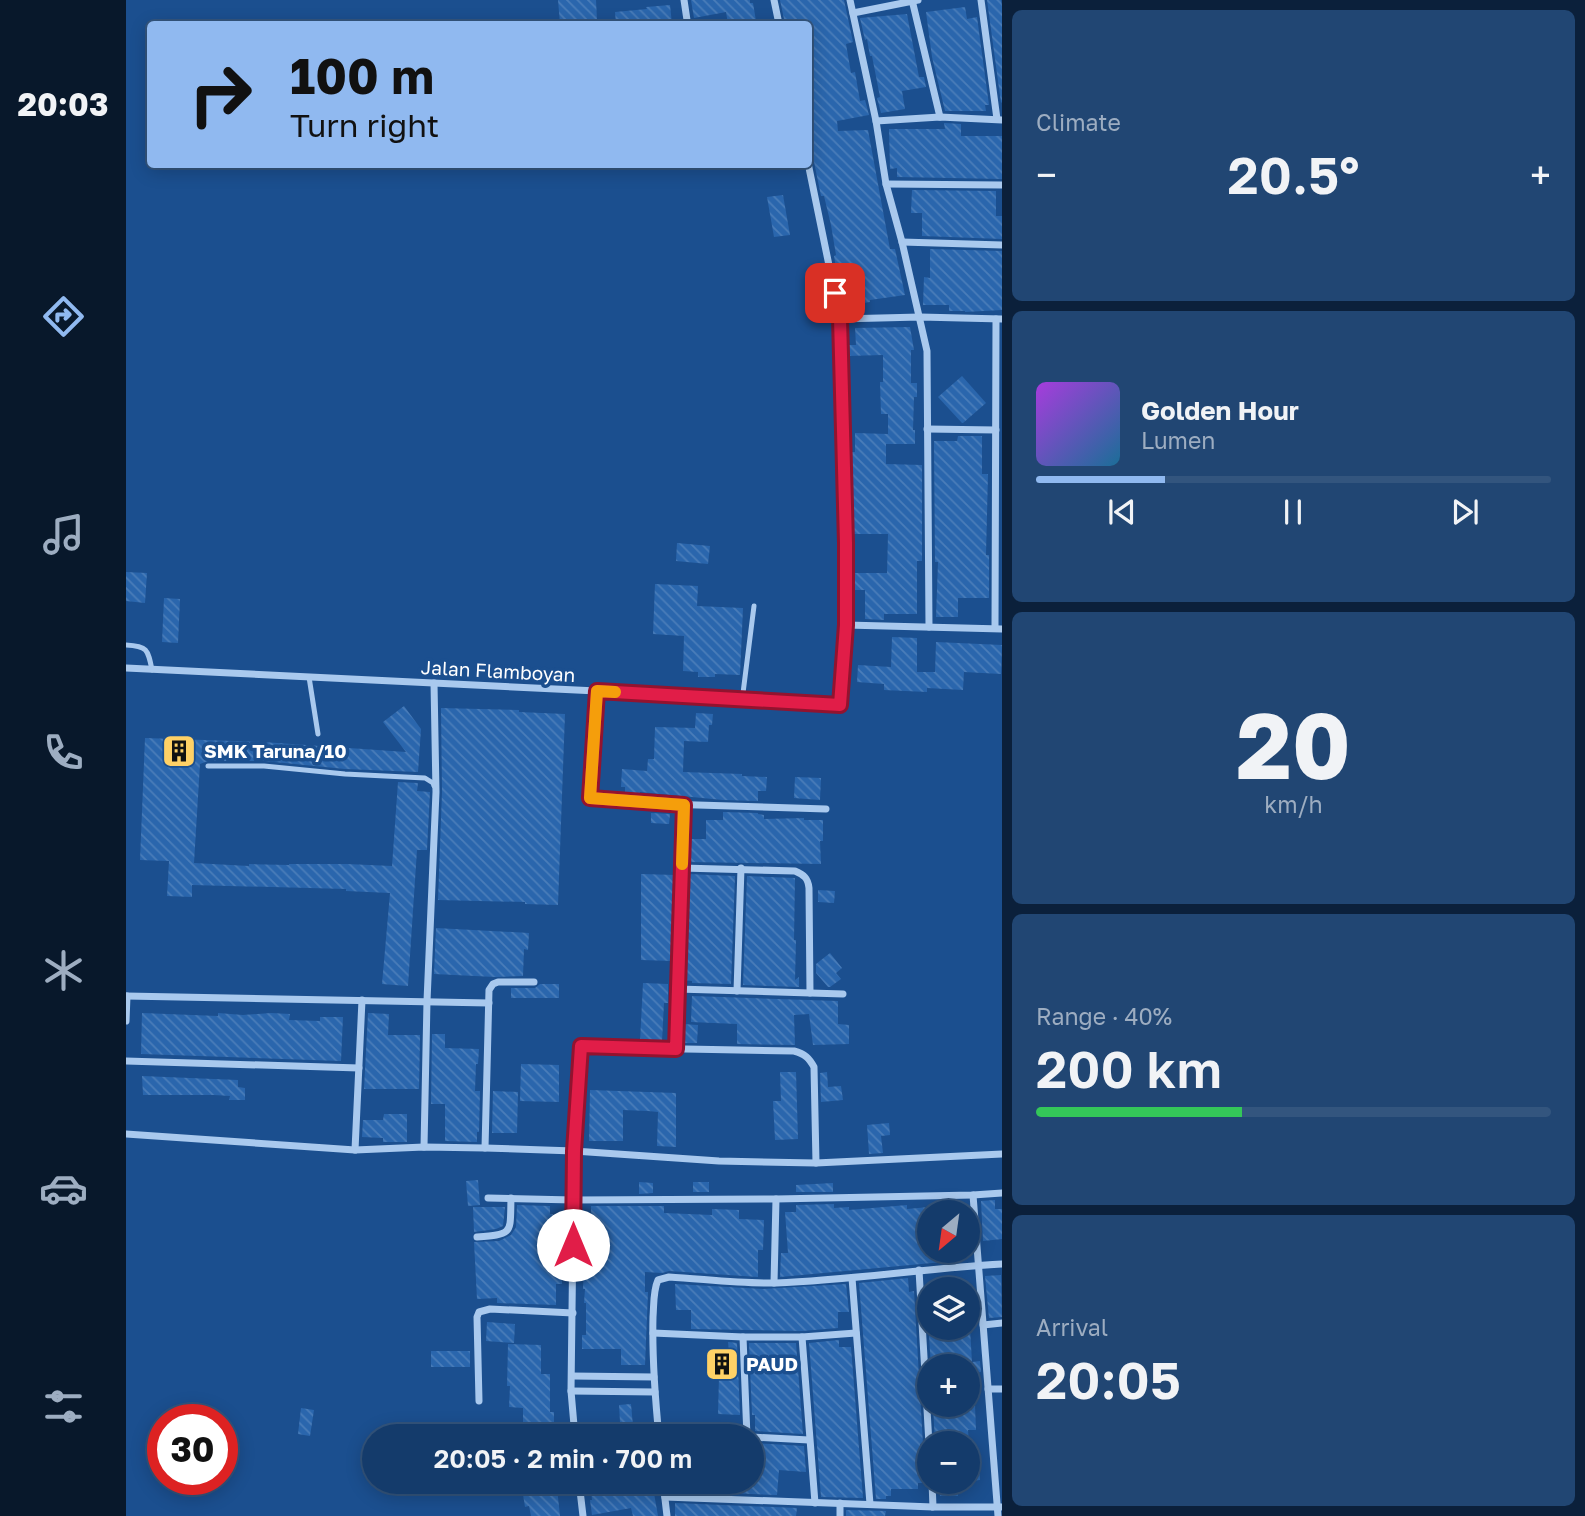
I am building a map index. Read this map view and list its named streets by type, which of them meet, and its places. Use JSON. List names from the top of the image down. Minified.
{"streets":{"street":["Jalan Flamboyan"]},"places":{"building":["SMK Taruna/10","PAUD"]},"north":"bottom left","page":{"tabs":"20:03","tile":["Climate",["20","km/h"],["Range · 40%","200 km"],["Arrival","20:05"]],"turn":["100 m","Turn right"],"heat":["−","20.5°","+"],"song":["Golden Hour","Lumen"],"map_buttons":["+","−"],"limit":"30","trip":"20:05 · 2 min · 700 m"}}
